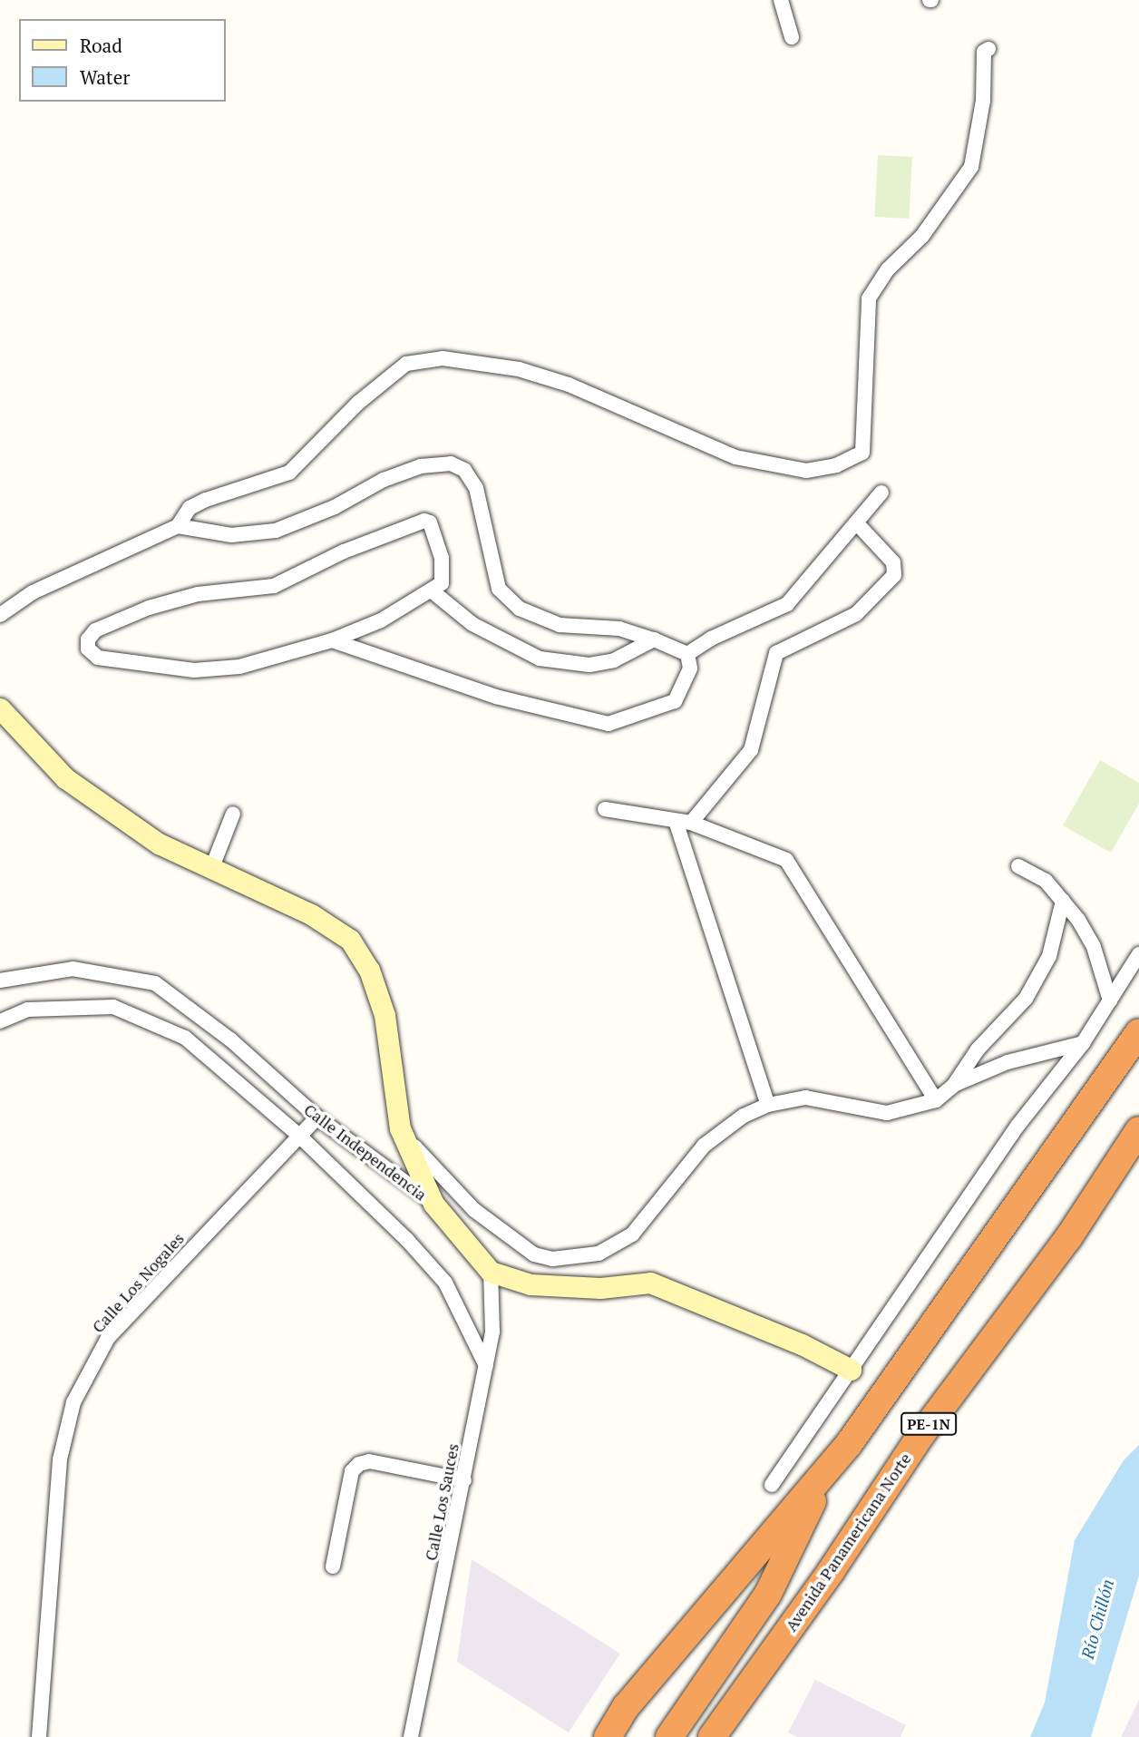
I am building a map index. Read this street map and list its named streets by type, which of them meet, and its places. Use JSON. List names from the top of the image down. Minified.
{"streets":{"highway":["PE-1N","Avenida Panamericana Norte"],"street":["Calle Independencia","Calle Los Nogales","Calle Los Sauces"]},"crossings":[["Calle Independencia","Calle Los Nogales"],["Calle Independencia","Calle Los Sauces"]],"water":["Río Chillón"],"legend":["Road","Water"]}
